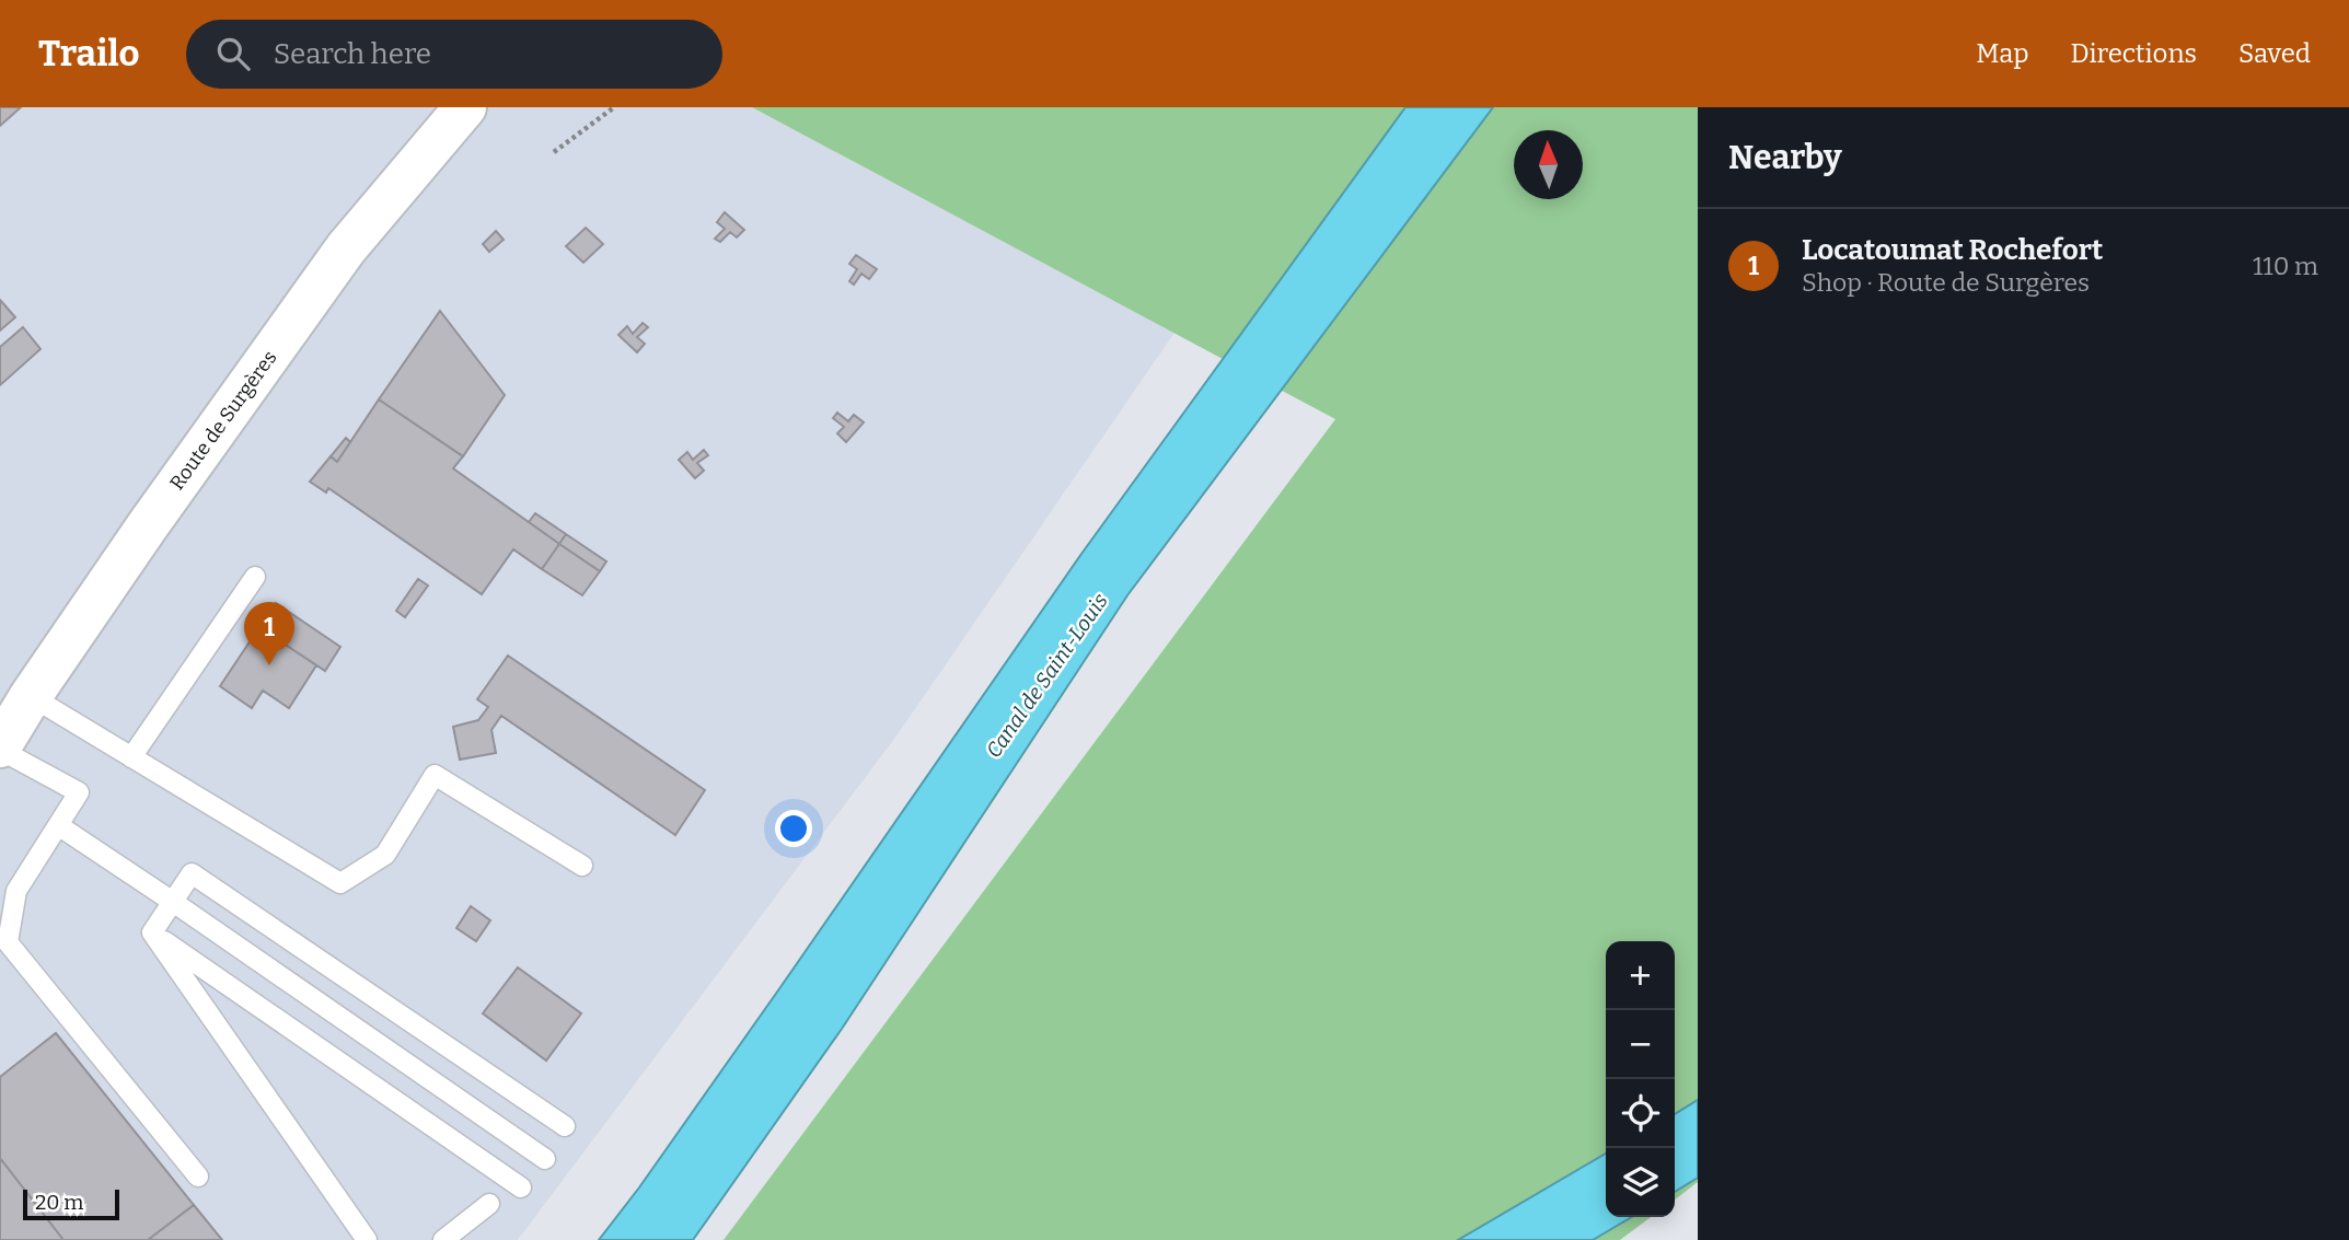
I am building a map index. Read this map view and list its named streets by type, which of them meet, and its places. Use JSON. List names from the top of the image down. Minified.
{"streets":{"main road":["Route de Surgères"]},"water":["Canal de Saint-Louis"],"scale_bar":"20 m","north":"top","page":{"header":"Trailo","search":"Search here","nav":["Map","Directions","Saved"],"heading":"Nearby","list":[{"mark":"1","name":"Locatoumat Rochefort","note":"Shop · Route de Surgères","value":"110 m"}],"pins":"1","map_buttons":["+","−"],"scale":"20 m"}}
